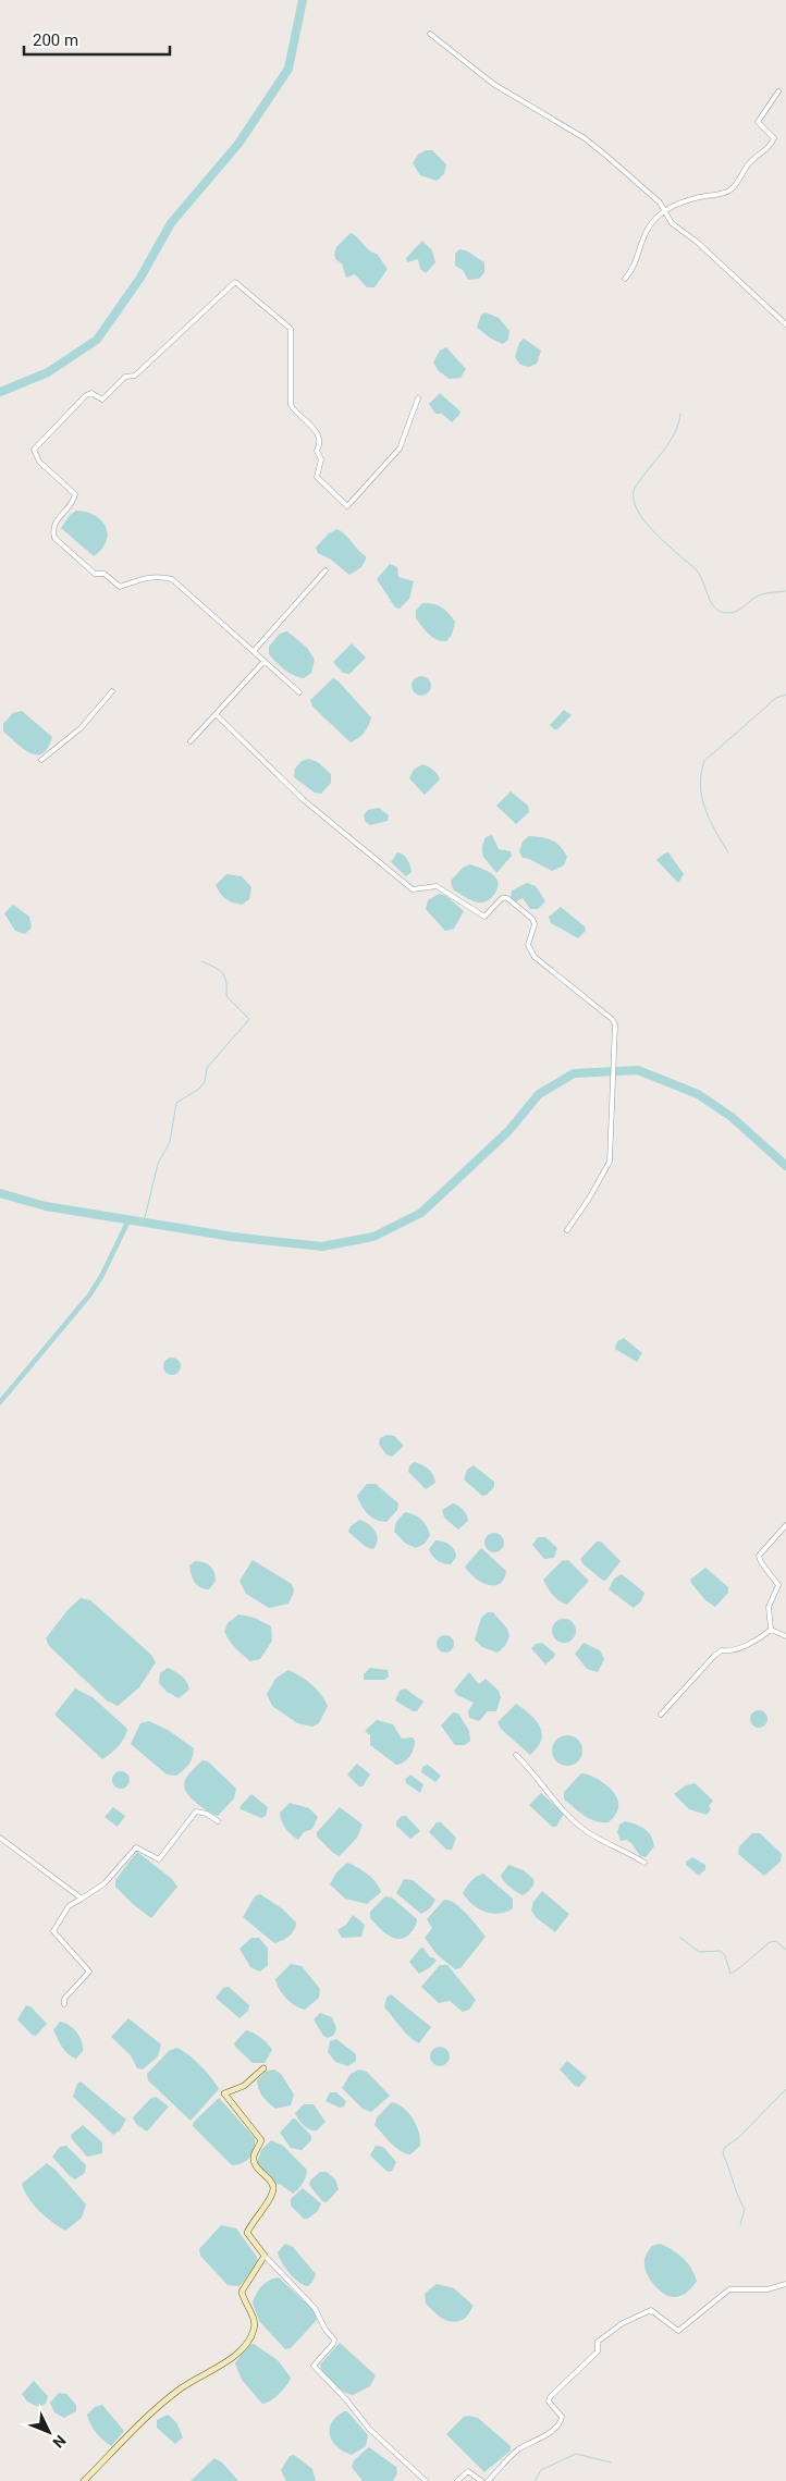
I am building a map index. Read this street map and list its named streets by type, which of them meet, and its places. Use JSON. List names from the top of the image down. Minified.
{"scale_bar":"200 m","north":"bottom right"}
